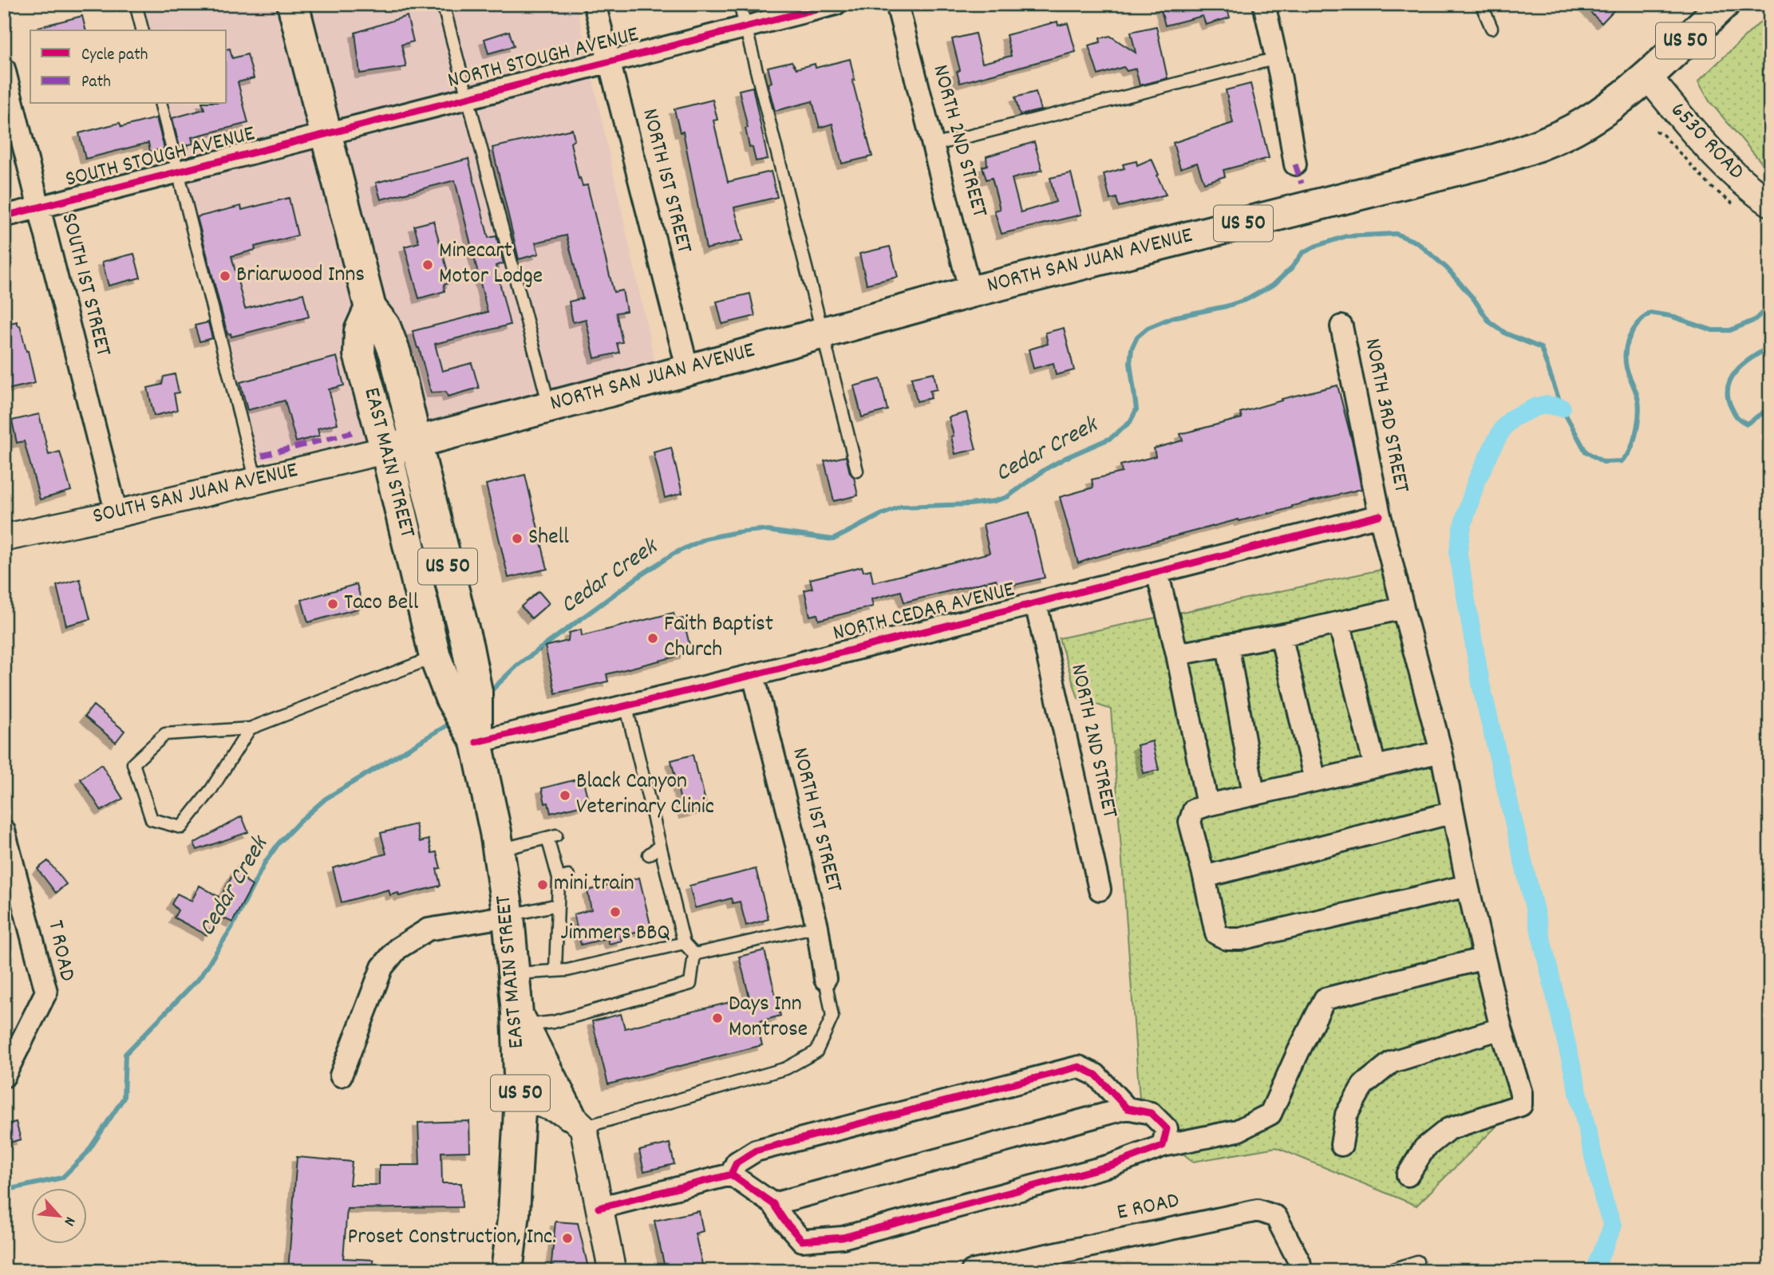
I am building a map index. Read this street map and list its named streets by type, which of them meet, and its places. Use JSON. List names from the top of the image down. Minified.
{"streets":{"main road":["US 50","NORTH SAN JUAN AVENUE","EAST MAIN STREET"],"street":["NORTH STOUGH AVENUE","NORTH 2ND STREET","6530 ROAD","SOUTH STOUGH AVENUE","NORTH 1ST STREET","SOUTH 1ST STREET","NORTH 3RD STREET","SOUTH SAN JUAN AVENUE","NORTH CEDAR AVENUE","T ROAD","E ROAD"]},"crossings":[["US 50","NORTH SAN JUAN AVENUE"],["US 50","EAST MAIN STREET"],["US 50","SOUTH SAN JUAN AVENUE"],["NORTH STOUGH AVENUE","SOUTH STOUGH AVENUE"],["NORTH STOUGH AVENUE","NORTH 1ST STREET"],["NORTH STOUGH AVENUE","EAST MAIN STREET"],["NORTH 2ND STREET","NORTH SAN JUAN AVENUE"],["NORTH 2ND STREET","NORTH CEDAR AVENUE"],["6530 ROAD","NORTH SAN JUAN AVENUE"],["SOUTH STOUGH AVENUE","SOUTH 1ST STREET"],["SOUTH STOUGH AVENUE","EAST MAIN STREET"],["NORTH 1ST STREET","NORTH SAN JUAN AVENUE"],["NORTH 1ST STREET","NORTH CEDAR AVENUE"],["NORTH SAN JUAN AVENUE","EAST MAIN STREET"],["SOUTH 1ST STREET","SOUTH SAN JUAN AVENUE"],["NORTH 3RD STREET","NORTH CEDAR AVENUE"],["EAST MAIN STREET","SOUTH SAN JUAN AVENUE"],["EAST MAIN STREET","NORTH CEDAR AVENUE"]],"water":["Cedar Creek"],"places":["Minecart Motor Lodge","Briarwood Inns","Shell","Taco Bell","Faith Baptist Church","Black Canyon Veterinary Clinic","mini train","Jimmers BBQ","Days Inn Montrose","Proset Construction, Inc."],"legend":["Cycle path","Path"],"north":"bottom right"}
